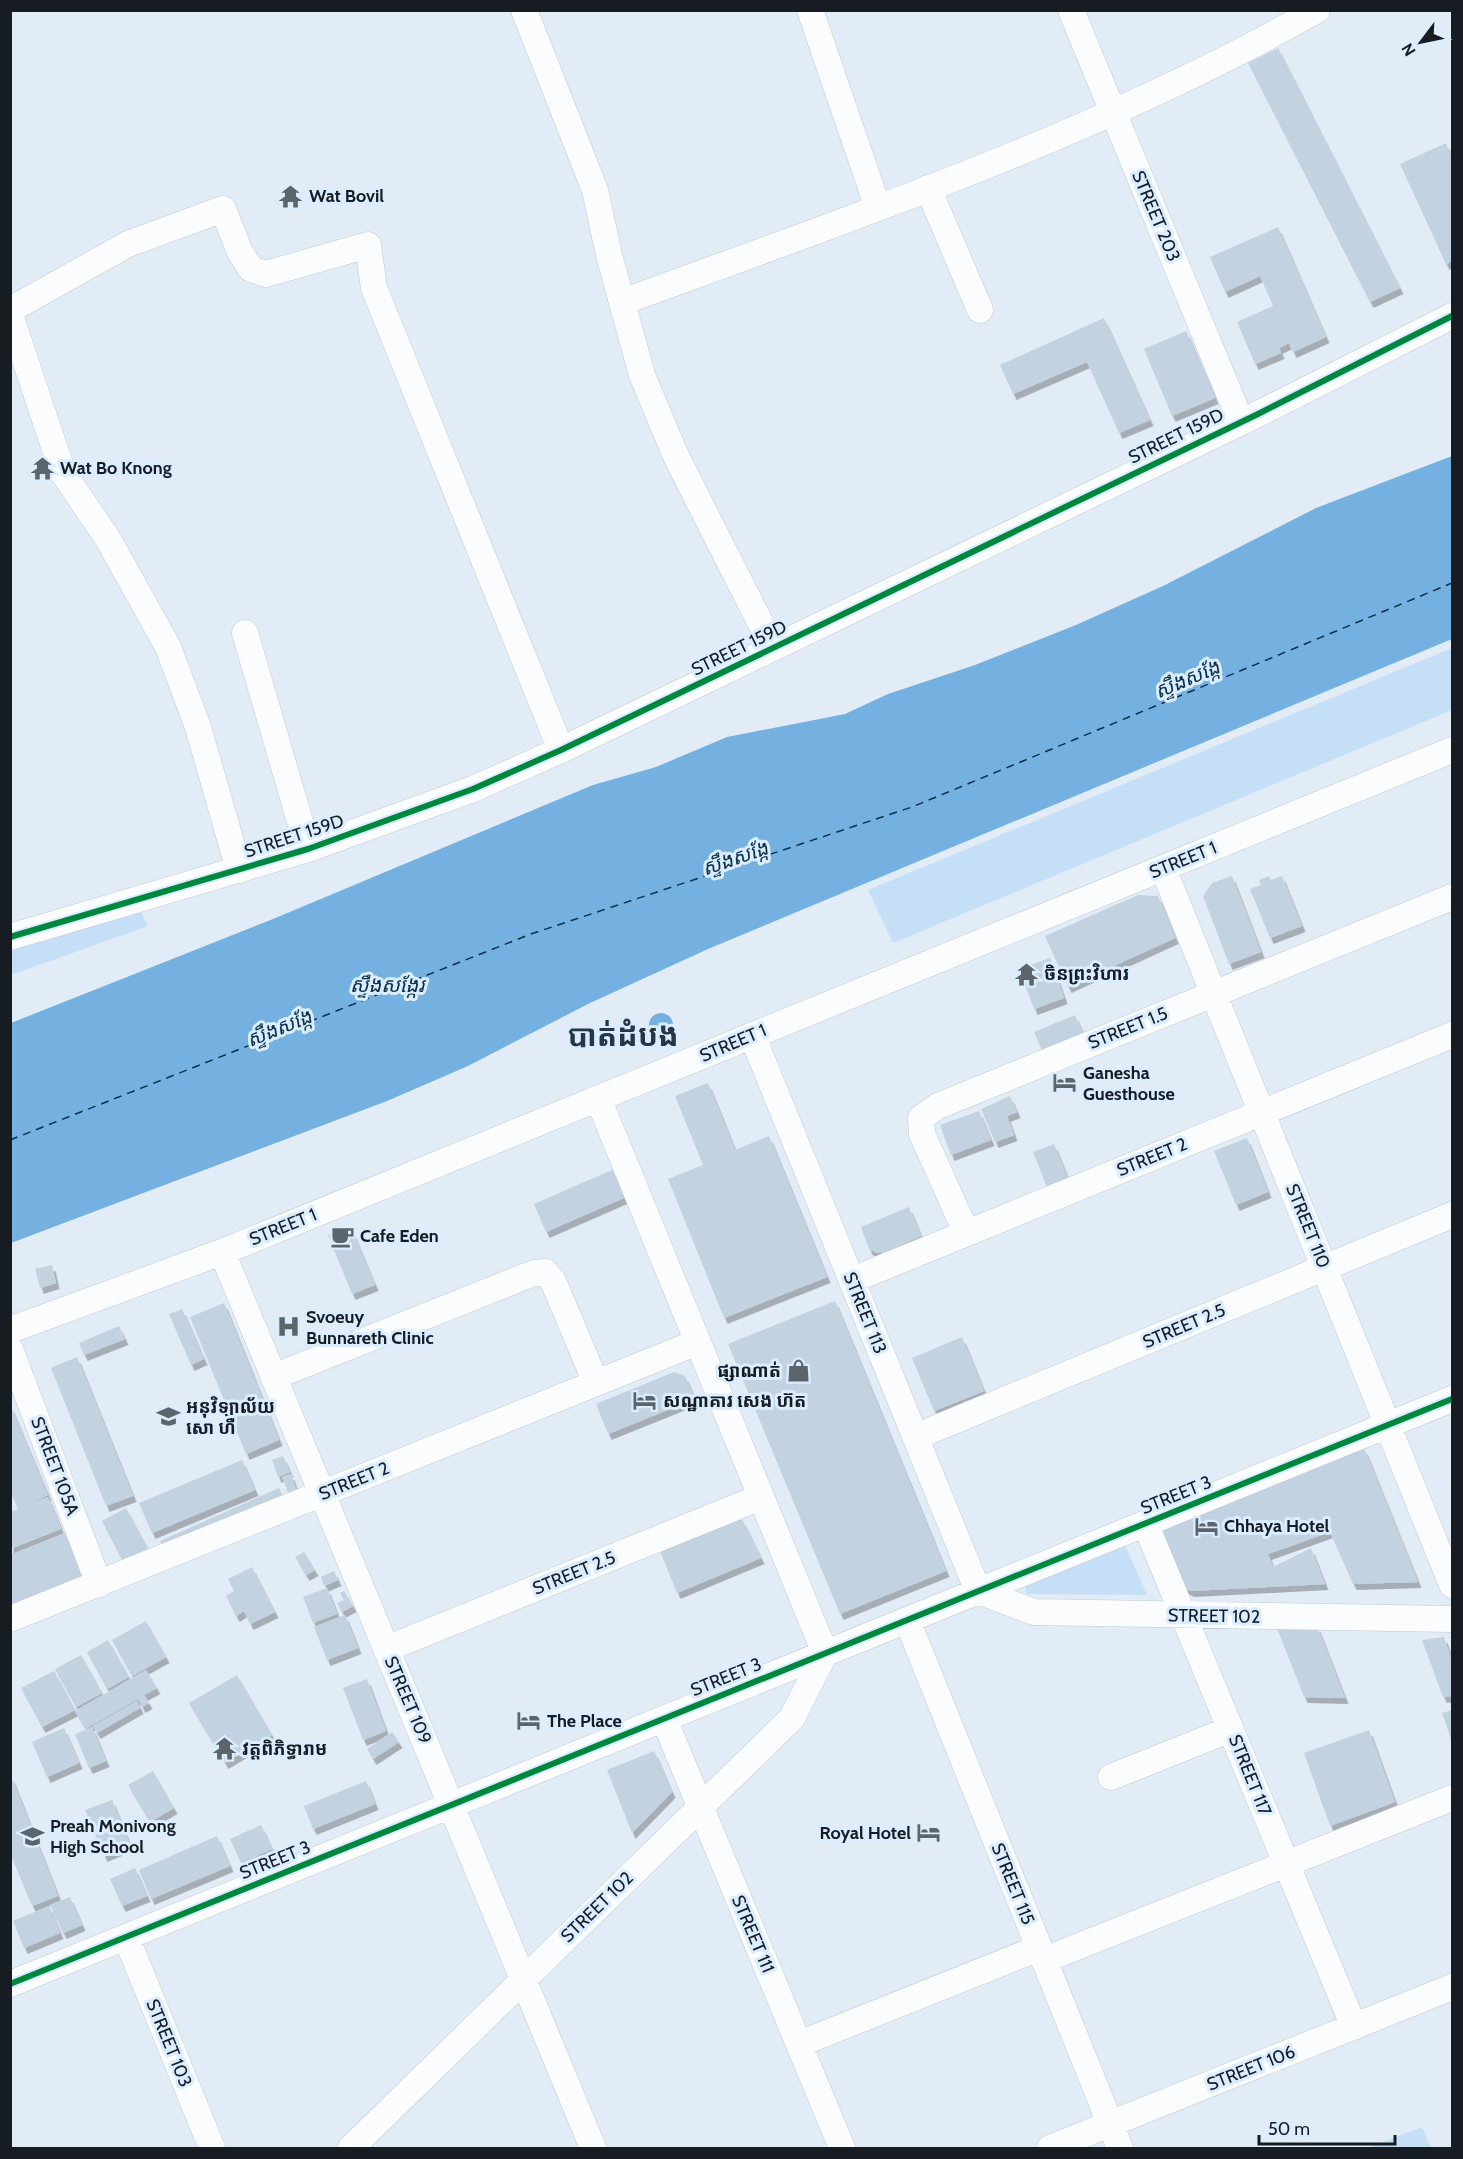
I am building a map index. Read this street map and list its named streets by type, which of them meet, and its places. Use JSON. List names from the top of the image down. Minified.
{"streets":{"street":["STREET 203","STREET 159D","STREET 1","STREET 1.5","STREET 2","STREET 110","STREET 113","STREET 2.5","STREET 105A","STREET 3","STREET 102","STREET 109","STREET 117","STREET 115","STREET 111","STREET 103","STREET 106"]},"crossings":[["STREET 203","STREET 159D"],["STREET 1","STREET 110"],["STREET 1","STREET 113"],["STREET 1","STREET 109"],["STREET 1.5","STREET 2"],["STREET 1.5","STREET 110"],["STREET 2","STREET 110"],["STREET 2","STREET 113"],["STREET 2","STREET 105A"],["STREET 2","STREET 109"],["STREET 110","STREET 2.5"],["STREET 110","STREET 3"],["STREET 113","STREET 2.5"],["STREET 113","STREET 3"],["STREET 113","STREET 102"],["STREET 2.5","STREET 109"],["STREET 3","STREET 102"],["STREET 3","STREET 109"],["STREET 3","STREET 117"],["STREET 3","STREET 115"],["STREET 3","STREET 111"],["STREET 3","STREET 103"],["STREET 102","STREET 109"],["STREET 102","STREET 117"],["STREET 102","STREET 111"],["STREET 117","STREET 106"],["STREET 115","STREET 106"]],"districts":["បាត់ដំបង"],"water":["ស្ទឹងសង្កែ","ស្ទឹងសង្កែរ"],"places":{"temple":["Wat Bovil","Wat Bo Knong","ចិនព្រះវិហារ","វត្តពិភិទ្ធារាម"],"hotel":["Ganesha Guesthouse","សណ្ឋាគារ សេង ហ៊ត","Chhaya Hotel","The Place","Royal Hotel"],"cafe":["Cafe Eden"],"hospital":["Svoeuy Bunnareth Clinic"],"shop":["ផ្សាណាត់"],"school or university":["អនុវិទ្យាល័យ សោ ហឺ","Preah Monivong High School"]},"scale_bar":"50 m","north":"bottom left"}
